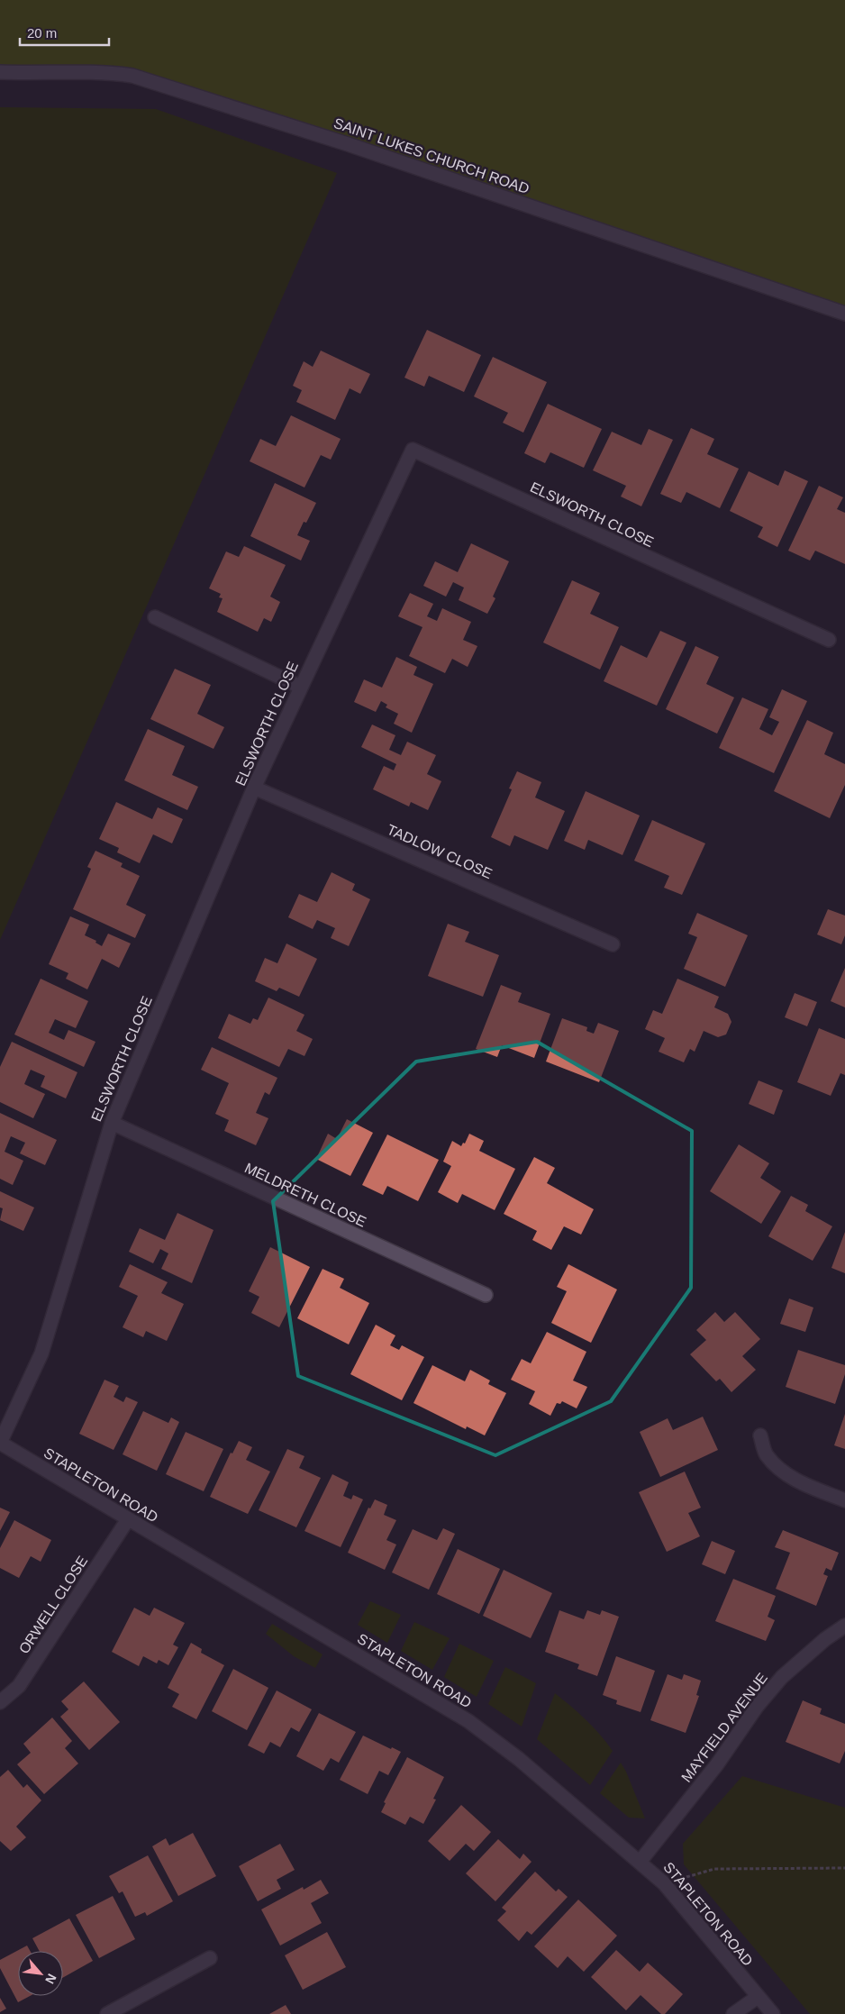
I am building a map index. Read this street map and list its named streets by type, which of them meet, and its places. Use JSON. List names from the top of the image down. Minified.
{"streets":{"street":["SAINT LUKES CHURCH ROAD","ELSWORTH CLOSE","TADLOW CLOSE","MELDRETH CLOSE","STAPLETON ROAD","ORWELL CLOSE","MAYFIELD AVENUE"]},"crossings":[["ELSWORTH CLOSE","TADLOW CLOSE"],["ELSWORTH CLOSE","MELDRETH CLOSE"],["ELSWORTH CLOSE","STAPLETON ROAD"],["STAPLETON ROAD","ORWELL CLOSE"],["STAPLETON ROAD","MAYFIELD AVENUE"]],"scale_bar":"20 m","north":"bottom right"}
